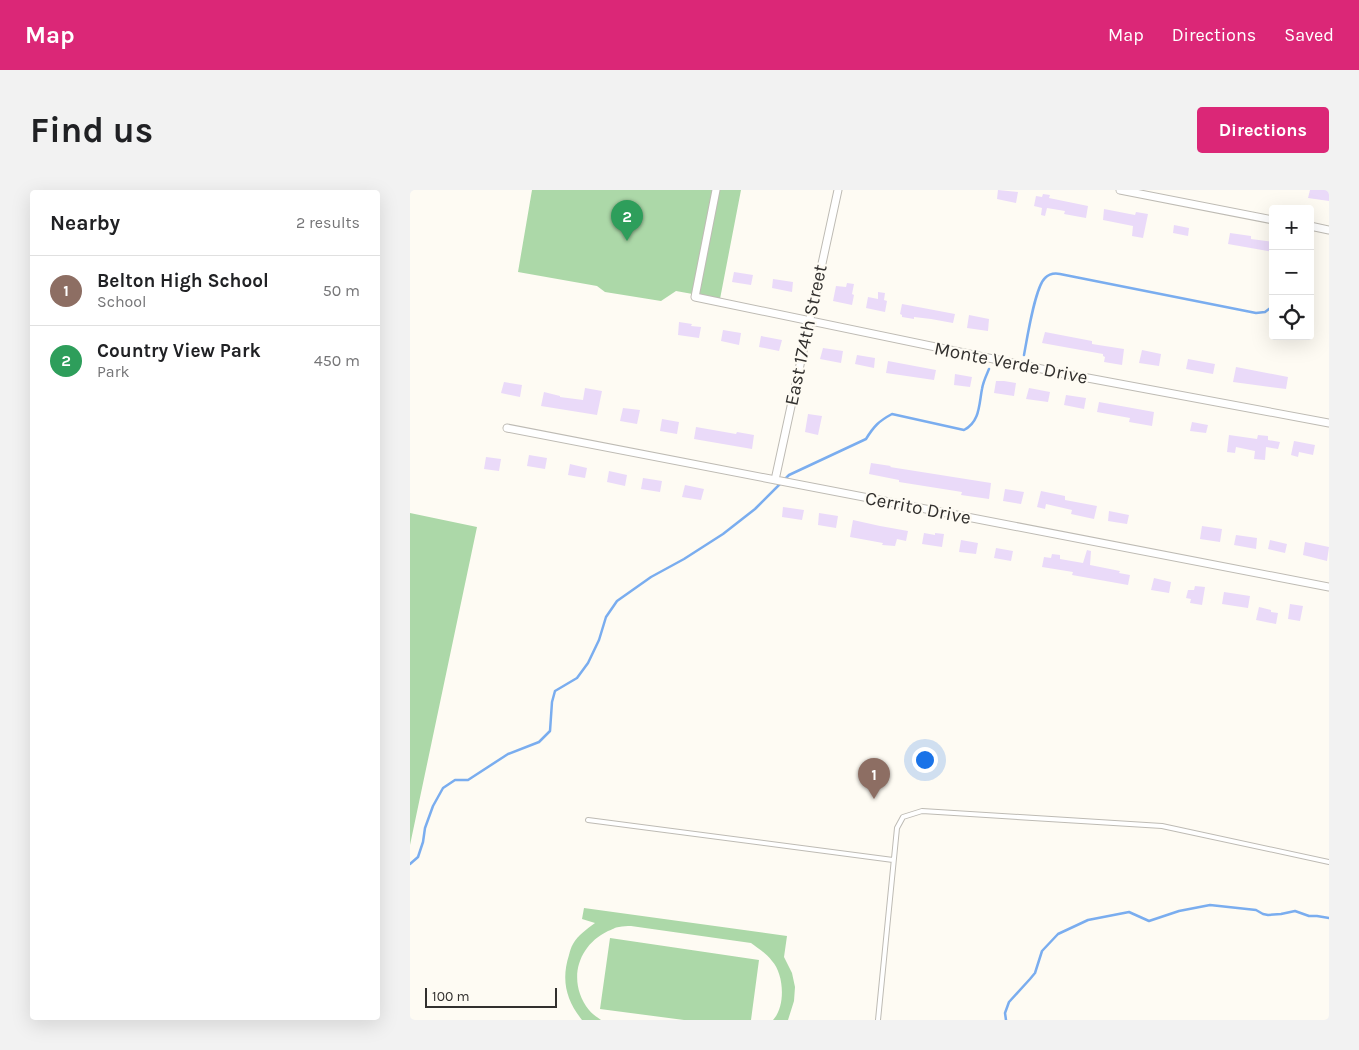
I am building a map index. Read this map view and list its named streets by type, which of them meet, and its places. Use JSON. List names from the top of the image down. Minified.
{"streets":{"street":["East 174th Street","Monte Verde Drive","Cerrito Drive"]},"crossings":[["East 174th Street","Monte Verde Drive"],["East 174th Street","Cerrito Drive"]],"scale_bar":"100 m","page":{"header":"Map","nav":["Map","Directions","Saved"],"buttons":"Directions","title":"Find us","heading":["Nearby","2 results"],"pins":["2","1"],"map_buttons":["+","−"],"list":[{"mark":"1","name":"Belton High School","note":"School","value":"50 m"},{"mark":"2","name":"Country View Park","note":"Park","value":"450 m"}],"scale":"100 m"}}
